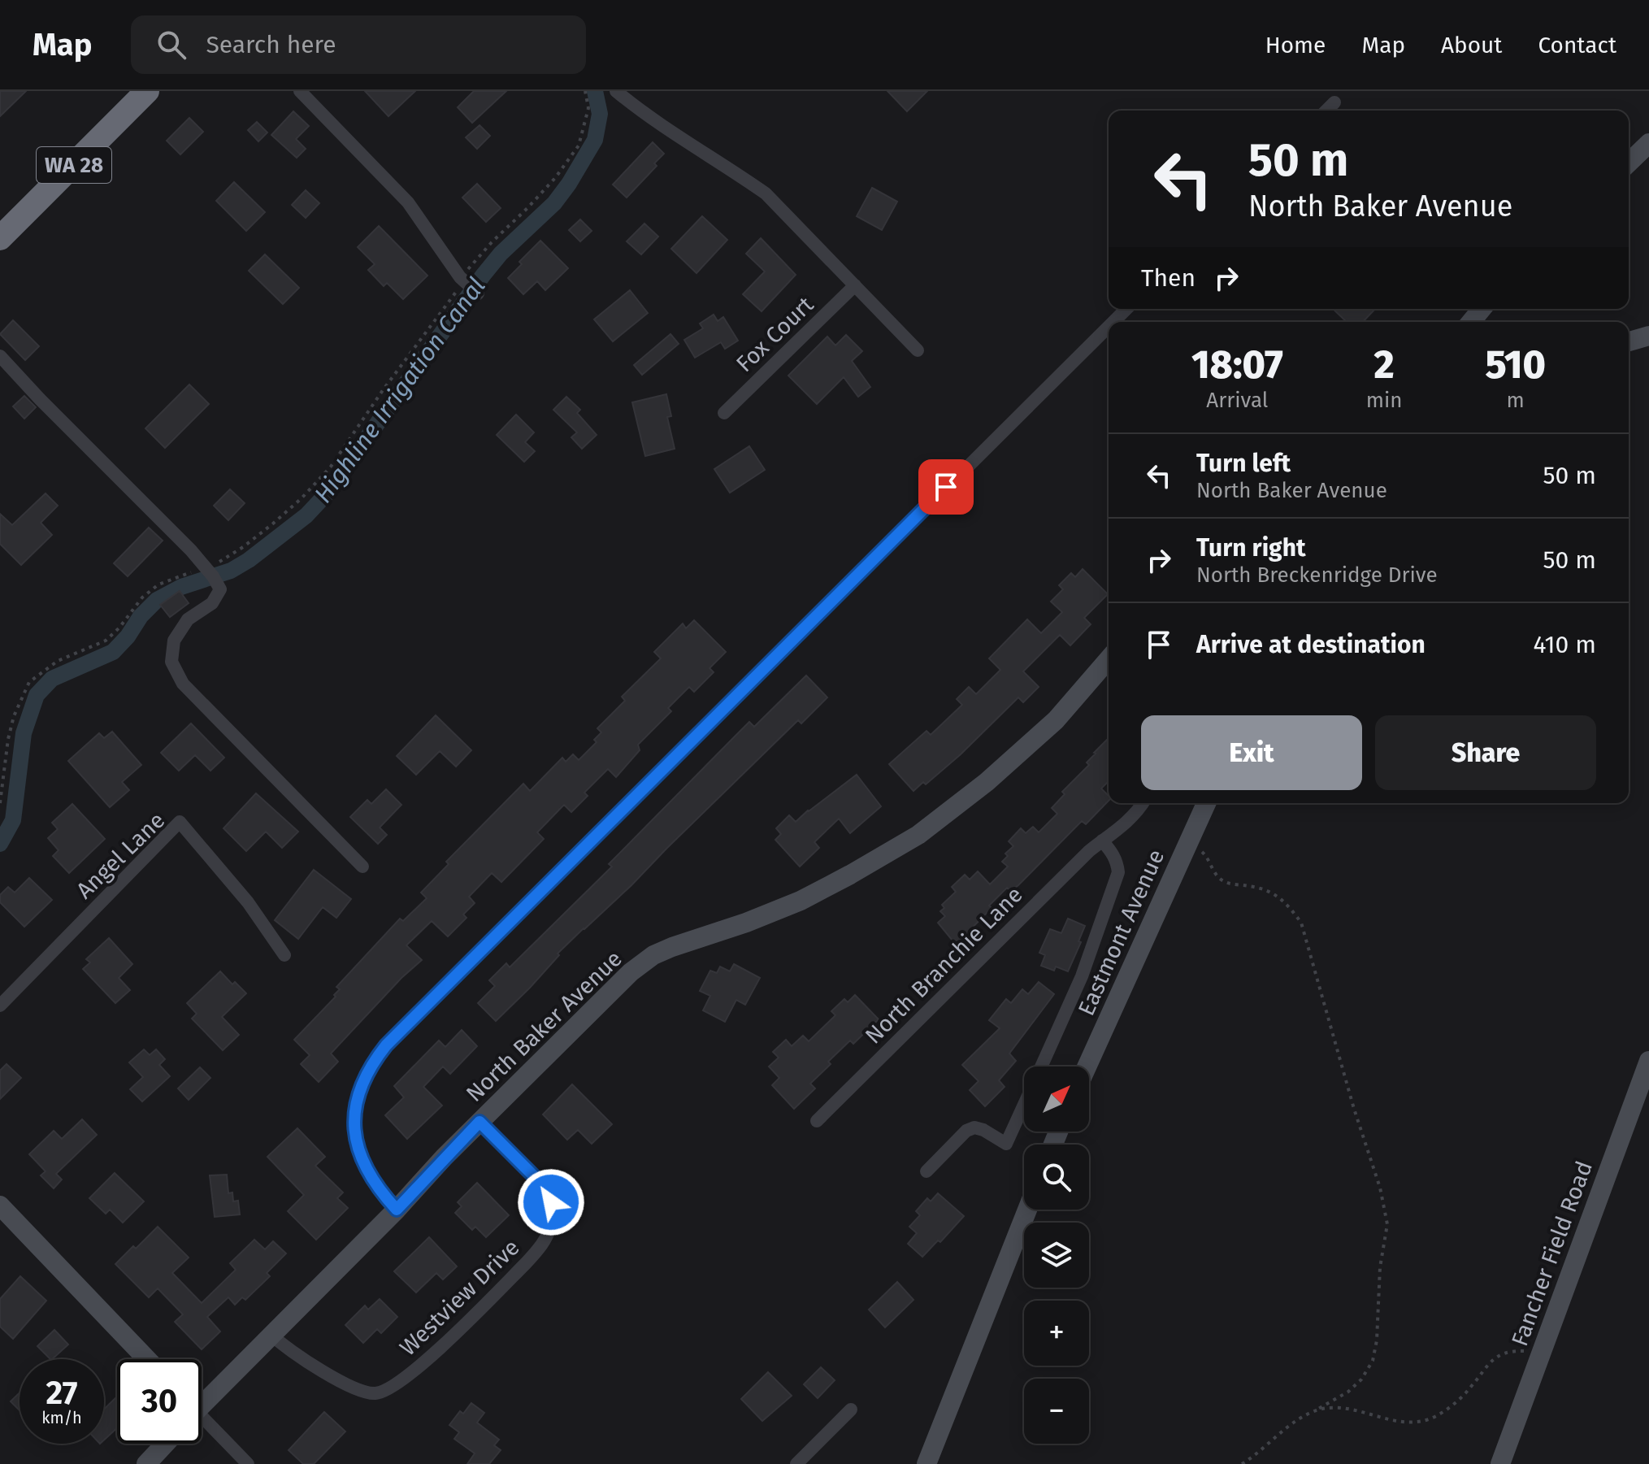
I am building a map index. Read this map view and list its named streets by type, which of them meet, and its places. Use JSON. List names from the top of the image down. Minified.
{"streets":{"highway":["WA 28"],"main road":["Eastmont Avenue","North Baker Avenue","Fancher Field Road"],"street":["Fox Court","Angel Lane","North Branchie Lane","Westview Drive"]},"crossings":[["North Baker Avenue","Westview Drive"]],"water":["Highline Irrigation Canal"],"north":"top right","page":{"header":"Map","search":"Search here","nav":["Home","Map","About","Contact"],"turn":["50 m","North Baker Avenue"],"then":"Then","eta":["18:07","Arrival","2","min","510","m"],"list":[{"name":"Turn left","note":"North Baker Avenue","value":"50 m"},{"name":"Turn right","note":"North Breckenridge Drive","value":"50 m"},{"name":"Arrive at destination","value":"410 m"}],"buttons":["Exit","Share"],"map_buttons":["+","−"],"speed":"27 km/h","limit":"30"}}
